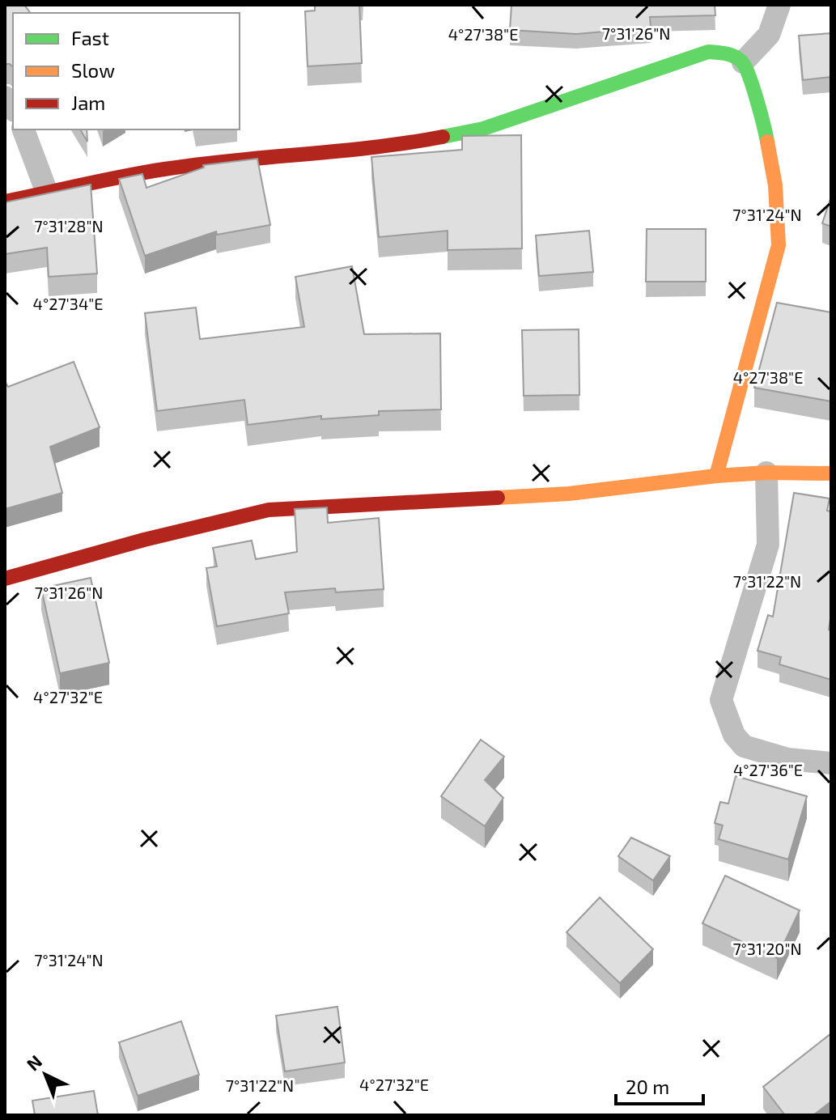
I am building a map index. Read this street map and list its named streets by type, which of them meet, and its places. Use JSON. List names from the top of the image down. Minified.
{"legend":["Fast","Slow","Jam"],"scale_bar":"20 m","north":"top left","coordinates":["7°31'26\"N","4°27'38\"E","7°31'24\"N","7°31'28\"N","4°27'34\"E","7°31'22\"N","4°27'32\"E","4°27'36\"E","7°31'20\"N"]}
